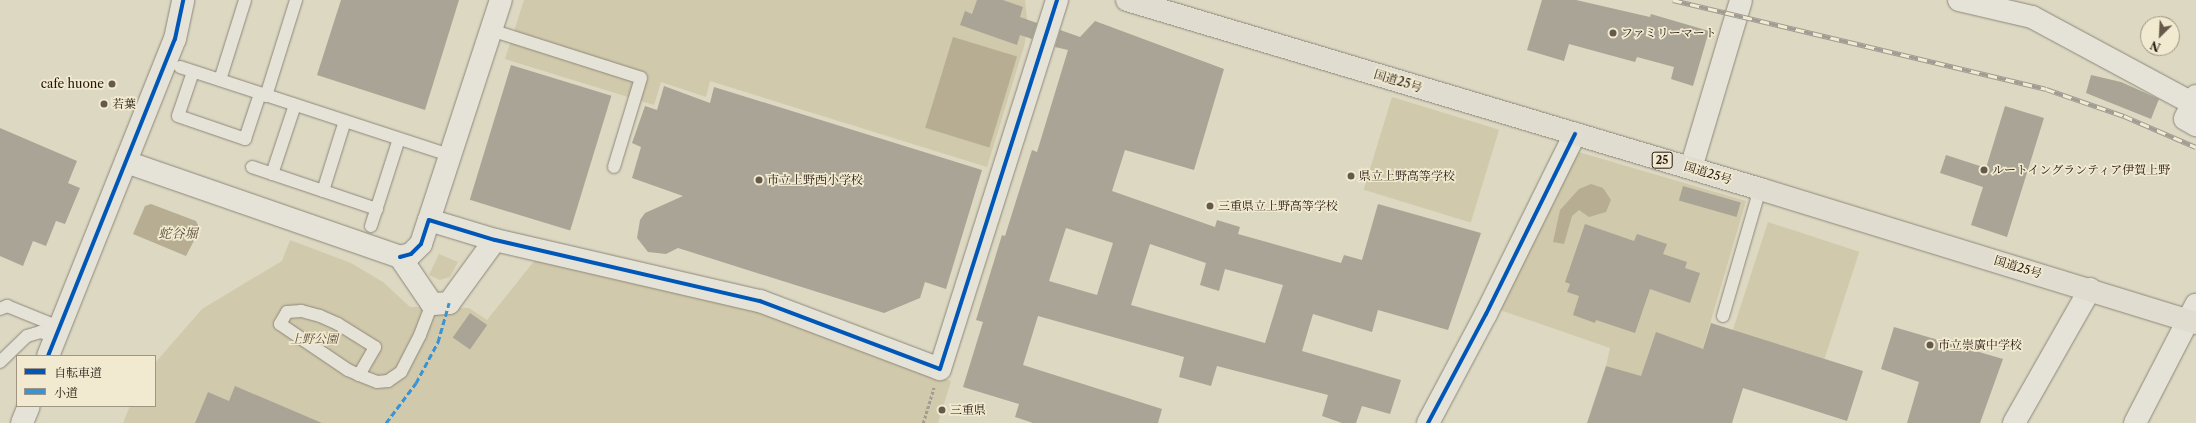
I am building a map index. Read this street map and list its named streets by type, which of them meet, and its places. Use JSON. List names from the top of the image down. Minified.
{"streets":{"highway":["国道25号","25"]},"water":["蛇谷堀"],"parks":["上野公園"],"places":["ファミリーマート","cafe huone","若葉","ルートイングランティア伊賀上野","県立上野高等学校","市立上野西小学校","三重県立上野高等学校","市立崇廣中学校","三重県"],"legend":["自転車道","小道"],"north":"bottom left"}
